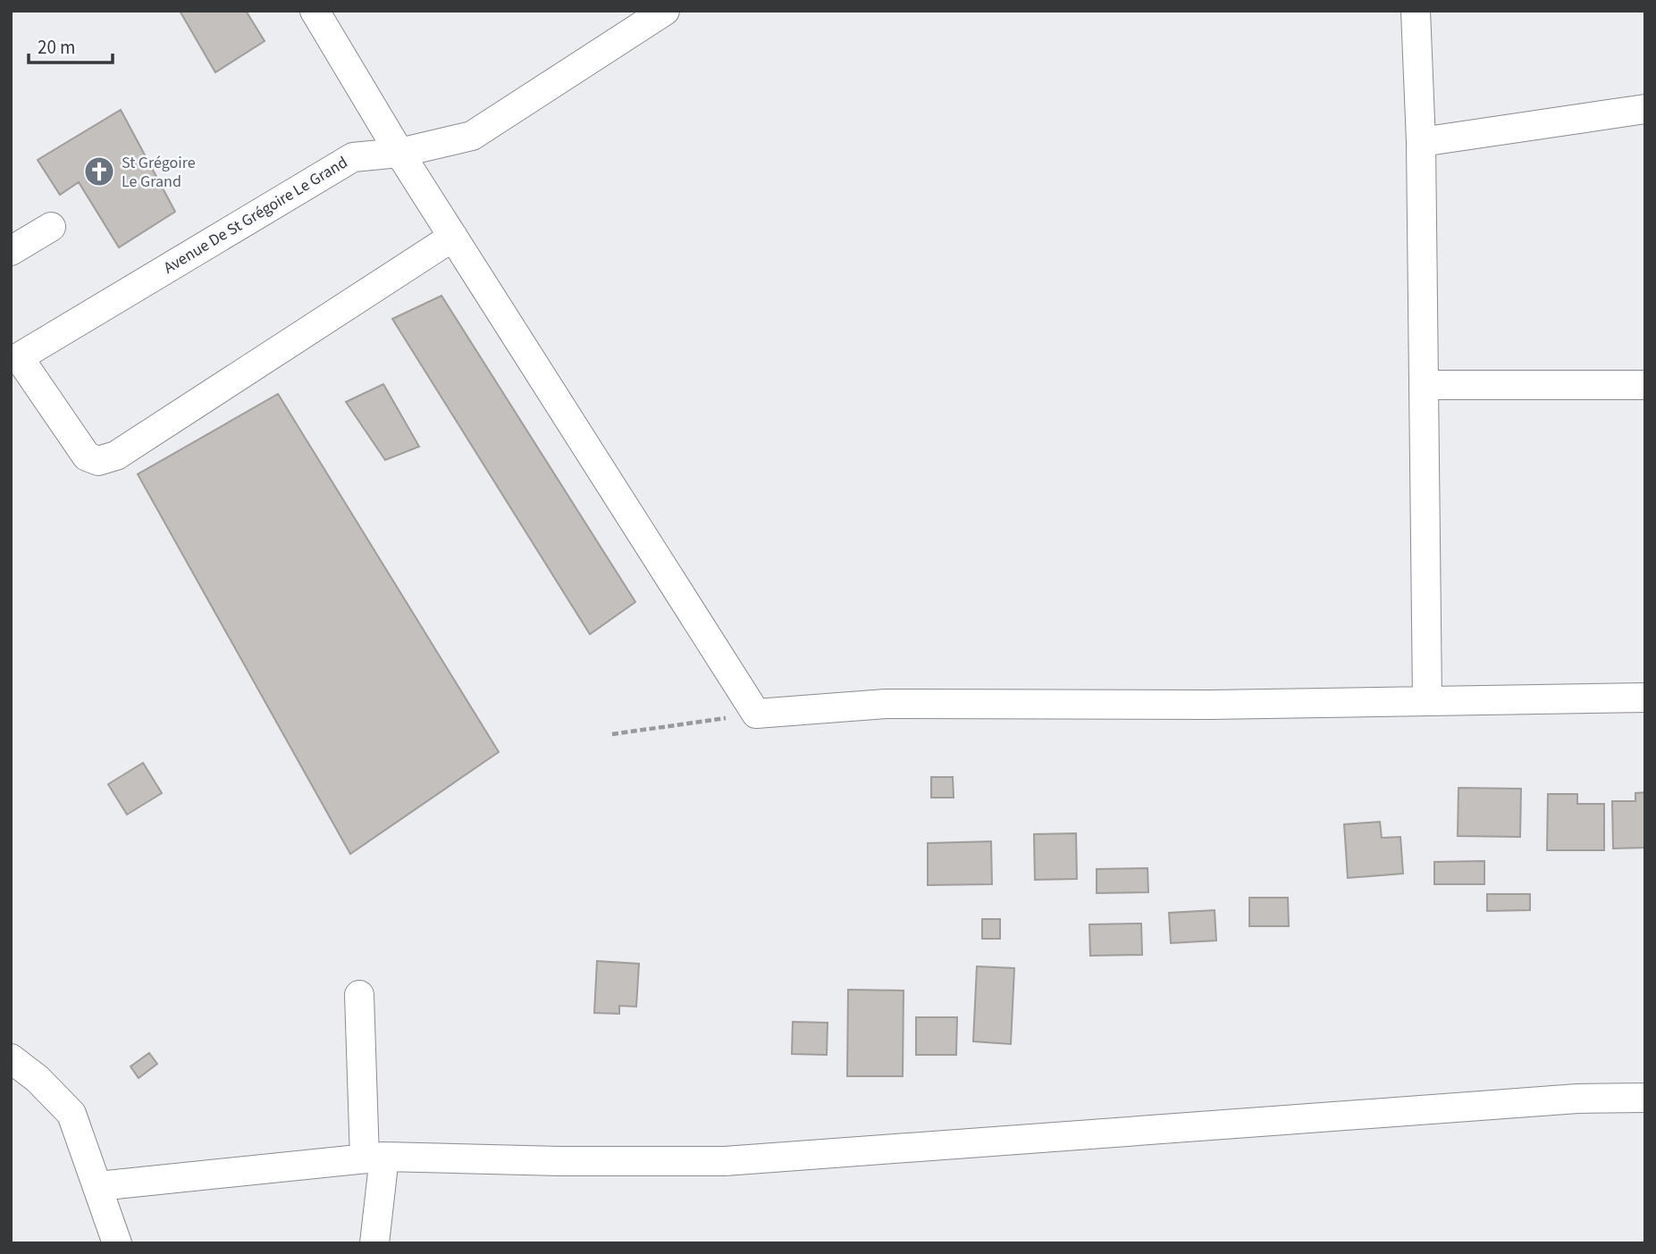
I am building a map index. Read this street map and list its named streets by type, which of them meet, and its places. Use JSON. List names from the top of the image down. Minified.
{"streets":{"street":["Avenue De St Grégoire Le Grand"]},"places":{"church":["St Grégoire Le Grand"]},"scale_bar":"20 m"}
